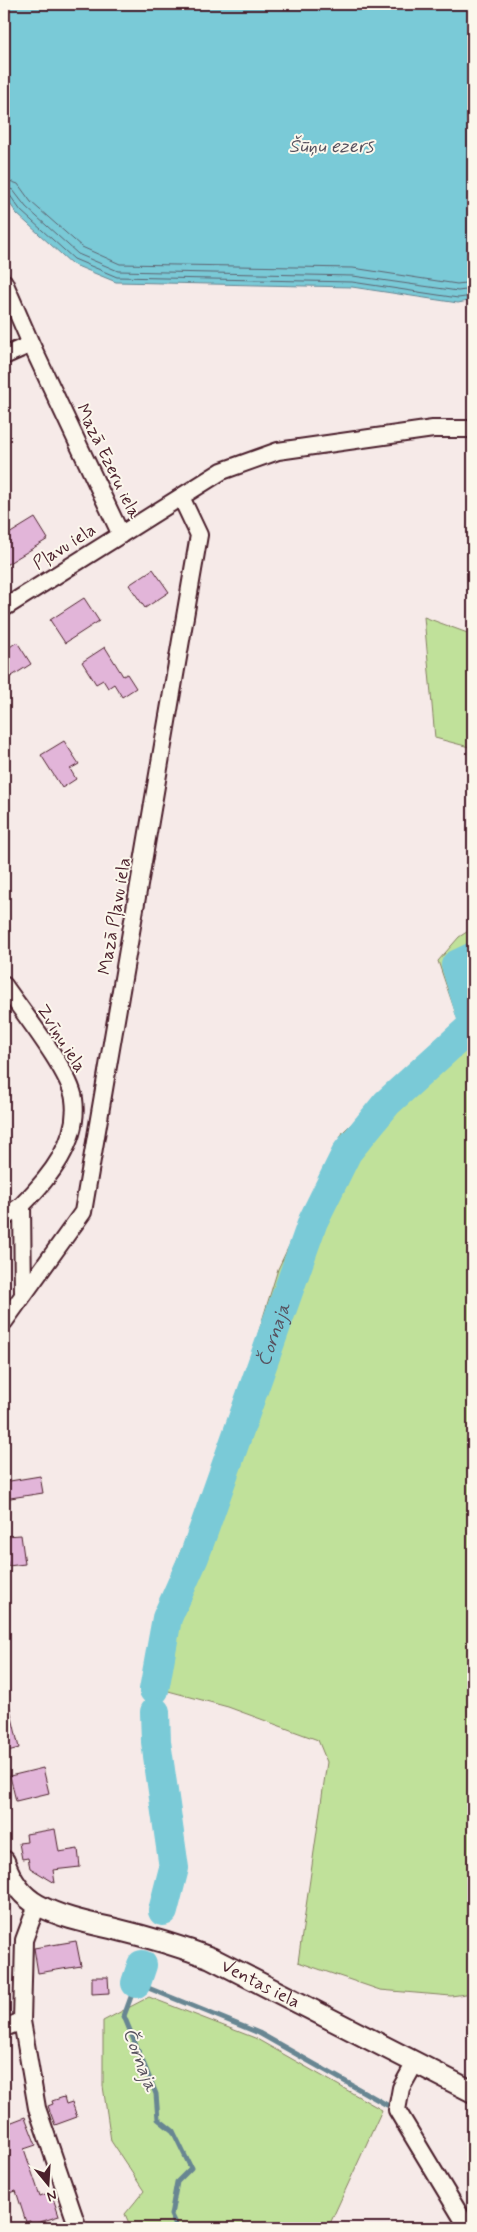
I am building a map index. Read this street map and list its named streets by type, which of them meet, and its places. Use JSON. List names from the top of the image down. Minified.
{"streets":{"street":["Mazā Ezeru iela","Pļavu iela","Mazā Pļavu iela","Zvīņu iela","Ventas iela"]},"crossings":[["Mazā Ezeru iela","Pļavu iela"],["Mazā Ezeru iela","Mazā Pļavu iela"]],"water":["Šūņu ezers","Čornaja"],"north":"bottom"}
